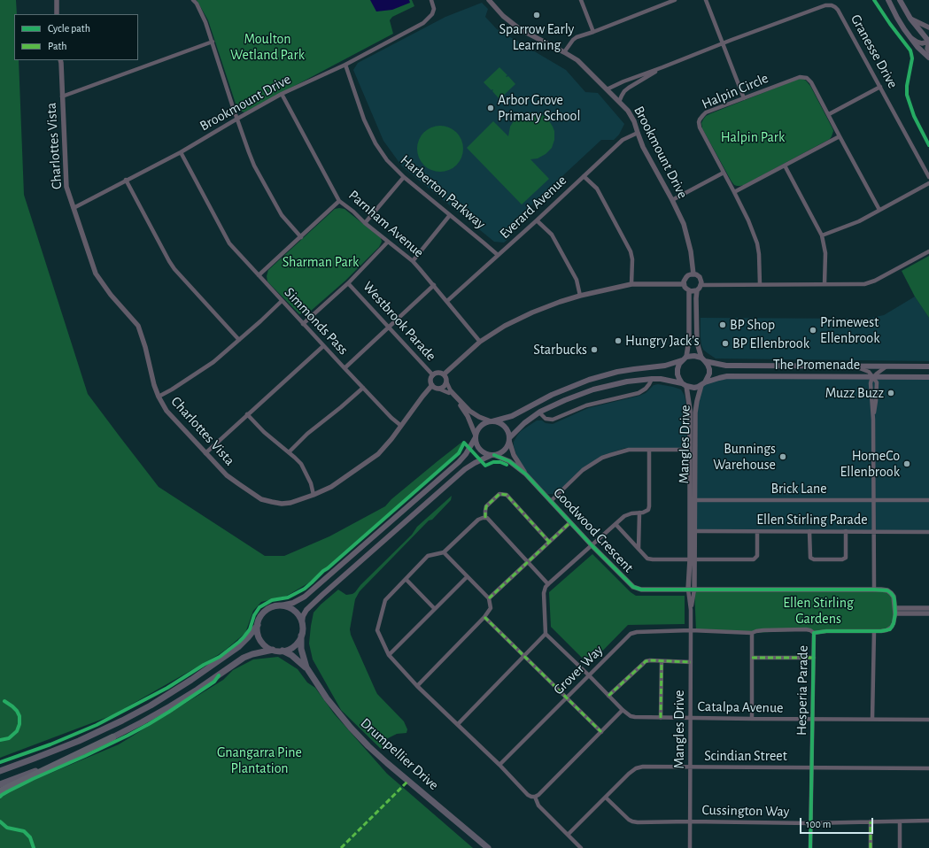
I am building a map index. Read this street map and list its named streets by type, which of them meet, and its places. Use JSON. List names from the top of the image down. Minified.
{"streets":{"main road":["The Promenade","Drumpellier Drive"],"street":["Granesse Drive","Halpin Circle","Brookmount Drive","Charlottes Vista","Harberton Parkway","Everard Avenue","Parnham Avenue","Simmonds Pass","Westbrook Parade","Mangles Drive","Brick Lane","Ellen Stirling Parade","Goodwood Crescent","Grover Way","Hesperia Parade","Catalpa Avenue","Scindian Street","Cussington Way"]},"crossings":[["Granesse Drive","Brookmount Drive"],["Brookmount Drive","Charlottes Vista"],["Brookmount Drive","Harberton Parkway"],["Brookmount Drive","Everard Avenue"],["Brookmount Drive","Parnham Avenue"],["Brookmount Drive","Simmonds Pass"],["Charlottes Vista","Simmonds Pass"],["Charlottes Vista","Westbrook Parade"],["Harberton Parkway","Everard Avenue"],["Everard Avenue","Parnham Avenue"],["The Promenade","Mangles Drive"],["Mangles Drive","Brick Lane"],["Mangles Drive","Ellen Stirling Parade"],["Mangles Drive","Goodwood Crescent"],["Mangles Drive","Grover Way"],["Mangles Drive","Catalpa Avenue"],["Mangles Drive","Scindian Street"],["Mangles Drive","Cussington Way"],["Grover Way","Hesperia Parade"],["Grover Way","Catalpa Avenue"],["Hesperia Parade","Catalpa Avenue"],["Hesperia Parade","Scindian Street"],["Hesperia Parade","Cussington Way"],["Scindian Street","Cussington Way"]],"parks":["Moulton Wetland Park","Halpin Park","Sharman Park","Ellen Stirling Gardens","Gnangarra Pine Plantation"],"places":["Sparrow Early Learning","Arbor Grove Primary School","BP Shop","Primewest Ellenbrook","Hungry Jack's","BP Ellenbrook","Starbucks","Muzz Buzz","Bunnings Warehouse","HomeCo Ellenbrook"],"legend":["Cycle path","Path"],"scale_bar":"100 m"}
